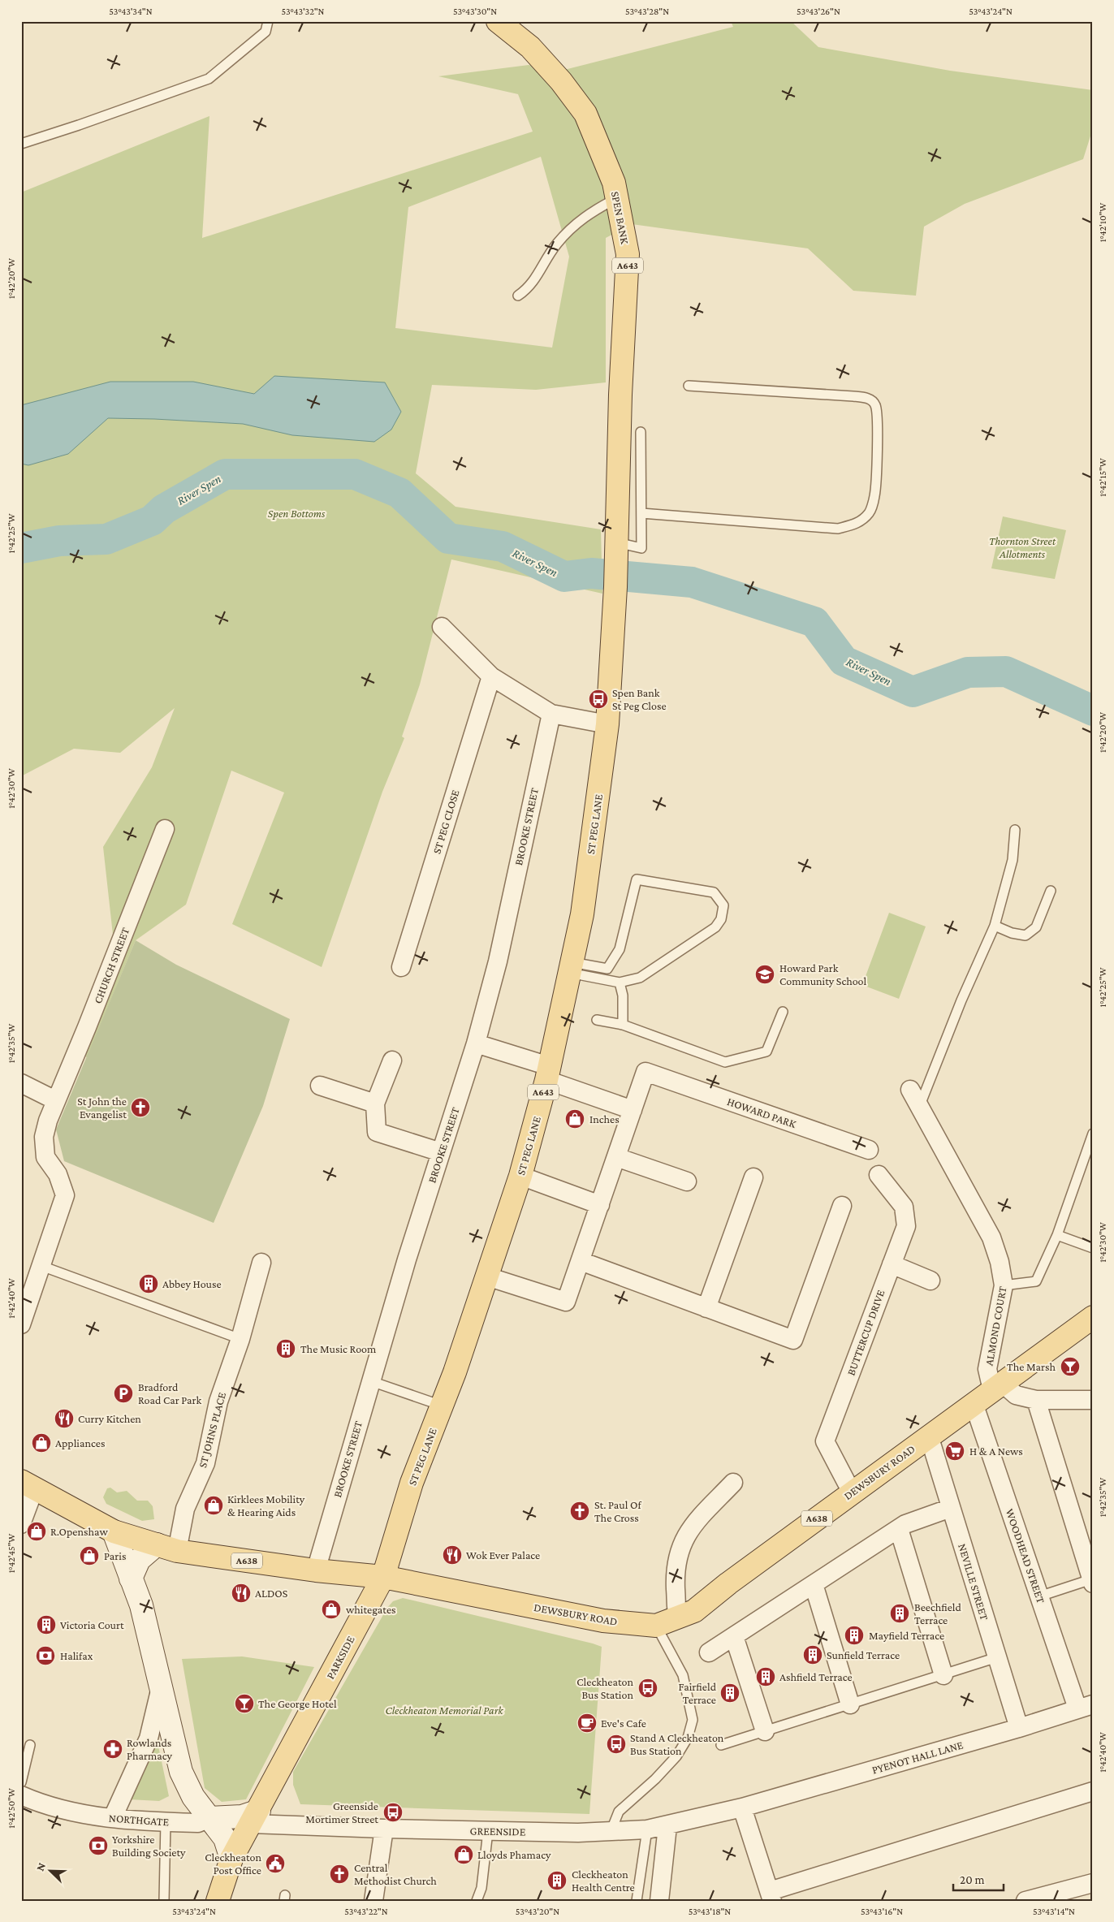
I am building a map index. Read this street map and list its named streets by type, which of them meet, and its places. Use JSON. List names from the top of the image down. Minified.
{"streets":{"main road":["SPEN BANK","A643","ST PEG LANE","DEWSBURY ROAD","A638","PARKSIDE"],"street":["ST PEG CLOSE","BROOKE STREET","CHURCH STREET","HOWARD PARK","ALMOND COURT","BUTTERCUP DRIVE","ST JOHNS PLACE","WOODHEAD STREET","NEVILLE STREET","PYENOT HALL LANE","NORTHGATE","GREENSIDE"]},"crossings":[["SPEN BANK","ST PEG LANE"],["A643","PARKSIDE"],["A643","NORTHGATE"],["A643","GREENSIDE"],["ST PEG LANE","HOWARD PARK"],["ST PEG LANE","DEWSBURY ROAD"],["ST PEG LANE","PARKSIDE"],["BROOKE STREET","DEWSBURY ROAD"],["ALMOND COURT","A638"],["BUTTERCUP DRIVE","DEWSBURY ROAD"],["ST JOHNS PLACE","DEWSBURY ROAD"],["DEWSBURY ROAD","A638"],["DEWSBURY ROAD","WOODHEAD STREET"],["DEWSBURY ROAD","NEVILLE STREET"],["DEWSBURY ROAD","PARKSIDE"],["A638","WOODHEAD STREET"],["WOODHEAD STREET","PYENOT HALL LANE"],["NEVILLE STREET","PYENOT HALL LANE"],["PARKSIDE","NORTHGATE"],["PARKSIDE","GREENSIDE"],["PYENOT HALL LANE","GREENSIDE"],["NORTHGATE","GREENSIDE"]],"water":["River Spen"],"parks":["Spen Bottoms","Thornton Street Allotments","Cleckheaton Memorial Park"],"places":{"bus stop":["Spen Bank St Peg Close","Cleckheaton Bus Station","Stand A Cleckheaton Bus Station","Greenside Mortimer Street"],"school or university":["Howard Park Community School"],"church":["St John the Evangelist","St. Paul Of The Cross","Central Methodist Church"],"shop":["Inches","Appliances","Kirklees Mobility & Hearing Aids","R.Openshaw","Paris","whitegates","Lloyds Phamacy"],"building":["Abbey House","The Music Room","Beechfield Terrace","Victoria Court","Mayfield Terrace","Sunfield Terrace","Ashfield Terrace","Fairfield Terrace","Cleckheaton Health Centre"],"bar":["The Marsh","The George Hotel"],"parking":["Bradford Road Car Park"],"restaurant":["Curry Kitchen","Wok Ever Palace","ALDOS"],"supermarket":["H & A News"],"bank":["Halifax","Yorkshire Building Society"],"cafe":["Eve's Cafe"],"pharmacy":["Rowlands Pharmacy"],"public building":["Cleckheaton Post Office"]},"scale_bar":"20 m","north":"top left","coordinates":["53°43'34\"N","53°43'32\"N","53°43'30\"N","53°43'28\"N","53°43'26\"N","53°43'24\"N","1°42'10\"W","1°42'20\"W","1°42'15\"W","1°42'25\"W","1°42'30\"W","1°42'35\"W","1°42'40\"W","1°42'45\"W","1°42'50\"W","53°43'22\"N","53°43'20\"N","53°43'18\"N","53°43'16\"N","53°43'14\"N"]}
